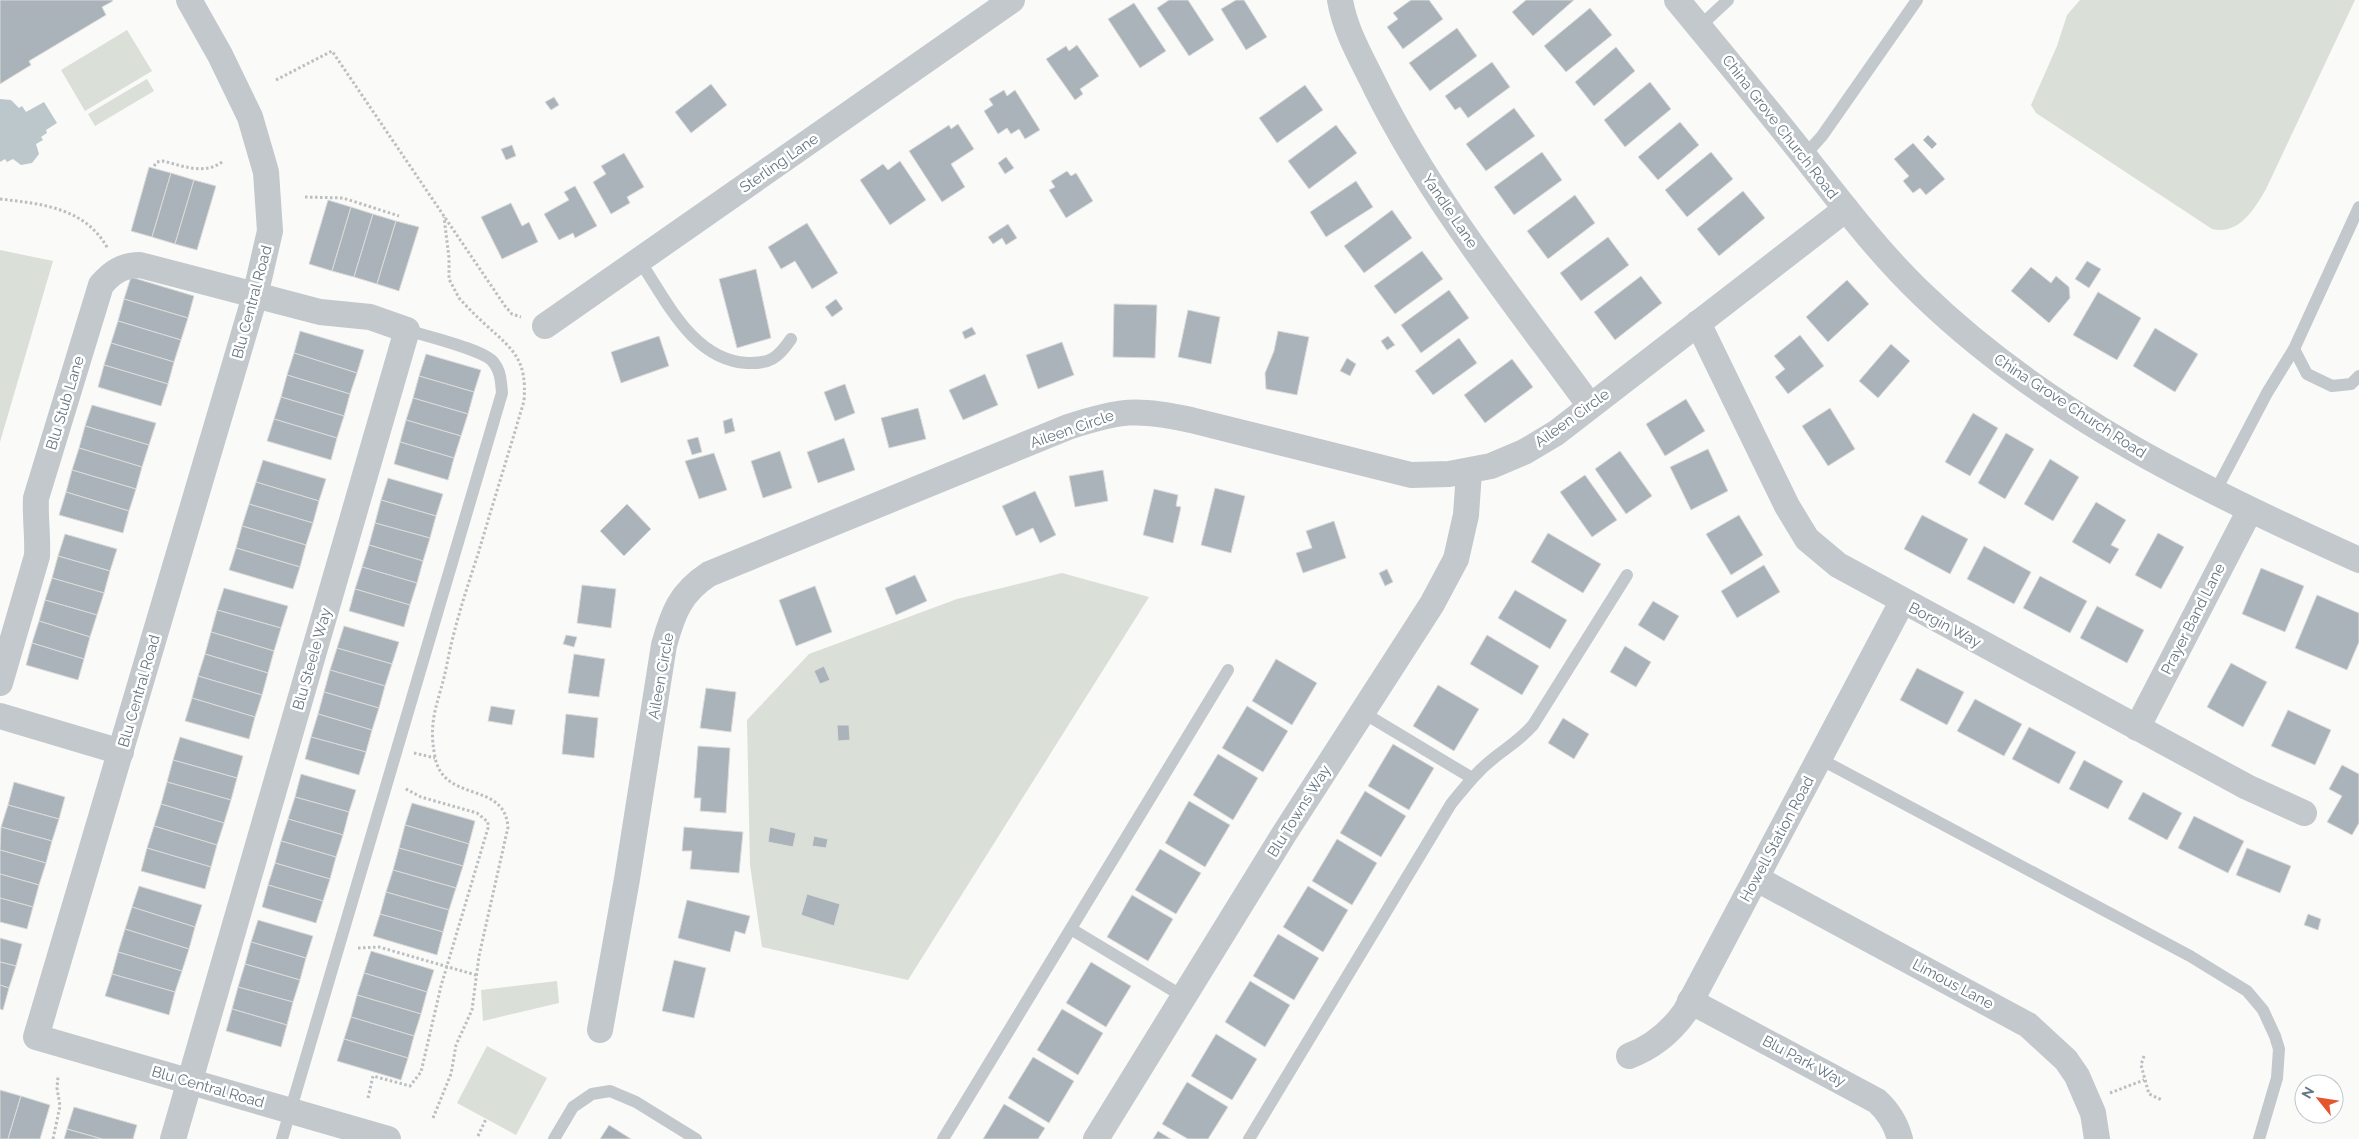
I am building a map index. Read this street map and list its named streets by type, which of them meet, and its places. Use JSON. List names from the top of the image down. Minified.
{"streets":{"street":["China Grove Church Road","Sterling Lane","Yandle Lane","Blu Central Road","Blu Stub Lane","Aileen Circle","Prayer Band Lane","Borgin Way","Blu Steele Way","Blu Towns Way","Howell Station Road","Limous Lane","Blu Park Way"]},"crossings":[["China Grove Church Road","Aileen Circle"],["China Grove Church Road","Prayer Band Lane"],["Yandle Lane","Aileen Circle"],["Blu Central Road","Blu Steele Way"],["Aileen Circle","Borgin Way"],["Aileen Circle","Blu Towns Way"],["Prayer Band Lane","Borgin Way"],["Borgin Way","Howell Station Road"],["Howell Station Road","Limous Lane"],["Howell Station Road","Blu Park Way"]],"north":"top left"}
